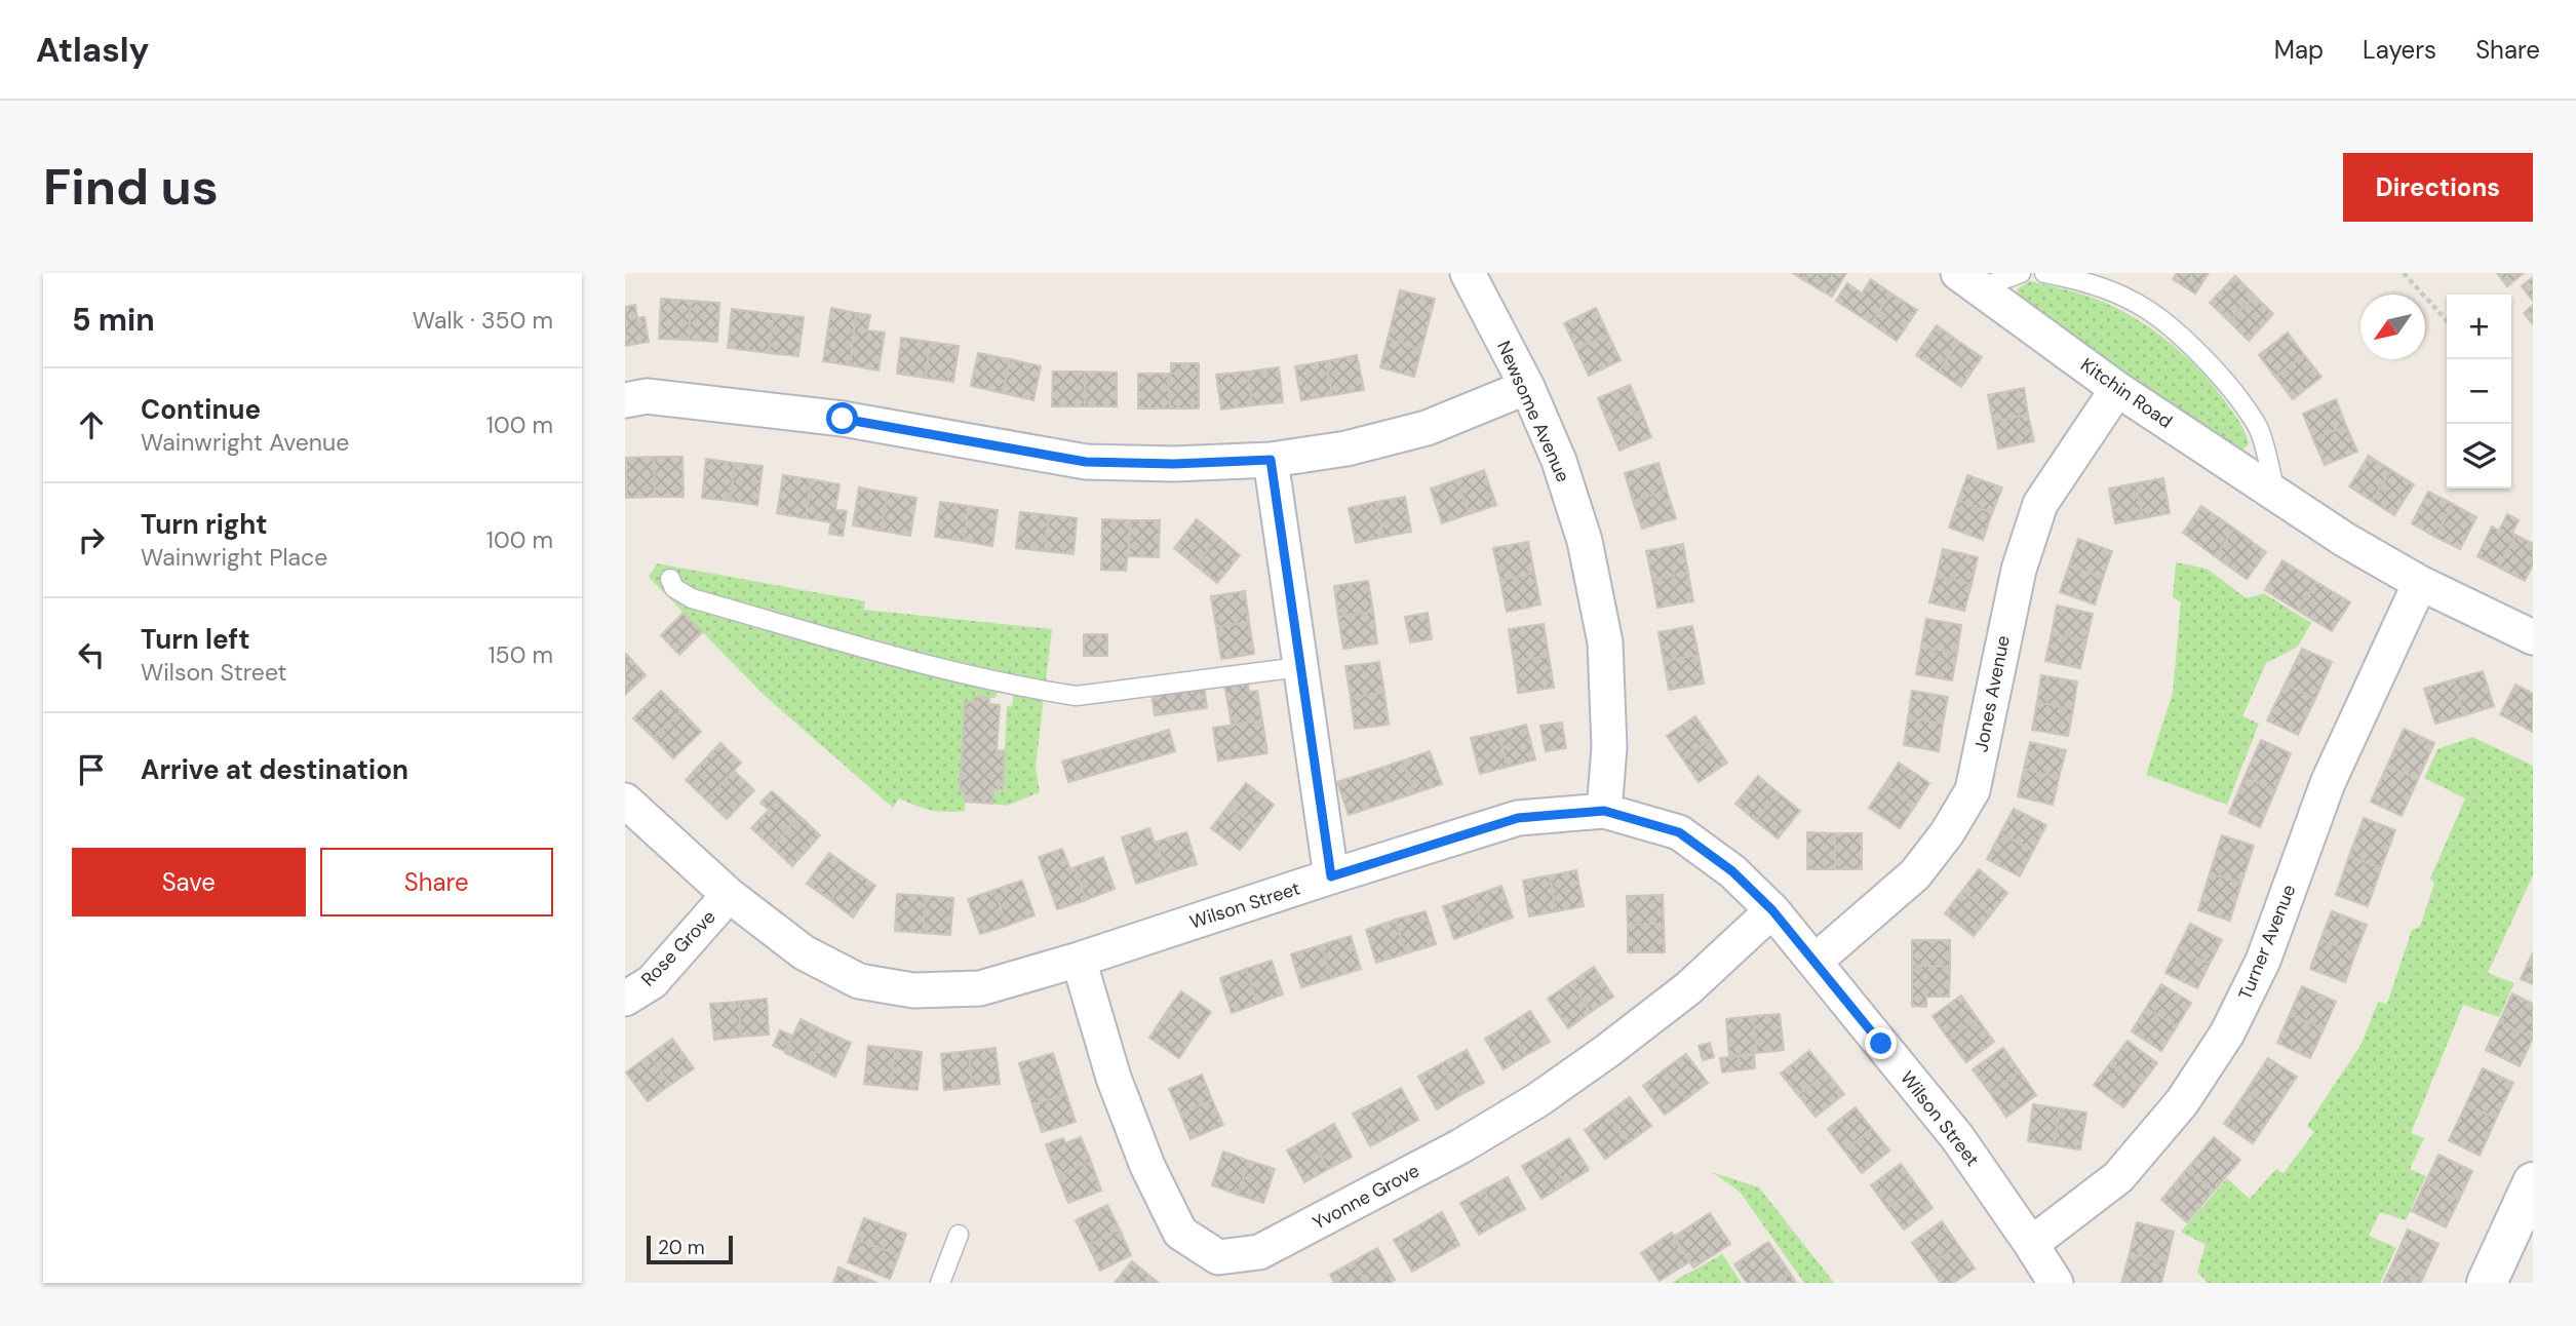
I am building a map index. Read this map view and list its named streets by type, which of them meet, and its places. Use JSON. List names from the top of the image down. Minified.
{"streets":{"street":["Kitchin Road","Newsome Avenue","Jones Avenue","Wilson Street","Turner Avenue","Rose Grove","Yvonne Grove"]},"crossings":[["Kitchin Road","Jones Avenue"],["Kitchin Road","Turner Avenue"],["Newsome Avenue","Wilson Street"],["Jones Avenue","Wilson Street"],["Wilson Street","Turner Avenue"],["Wilson Street","Rose Grove"],["Wilson Street","Yvonne Grove"]],"scale_bar":"20 m","north":"bottom left","page":{"header":"Atlasly","nav":["Map","Layers","Share"],"buttons":["Directions",["Save","Share"]],"title":"Find us","heading":["5 min","Walk · 350 m"],"map_buttons":["+","−"],"list":[["Continue","Wainwright Avenue","100 m"],["Turn right","Wainwright Place","100 m"],["Turn left","Wilson Street","150 m"],"Arrive at destination"],"scale":"20 m"}}
